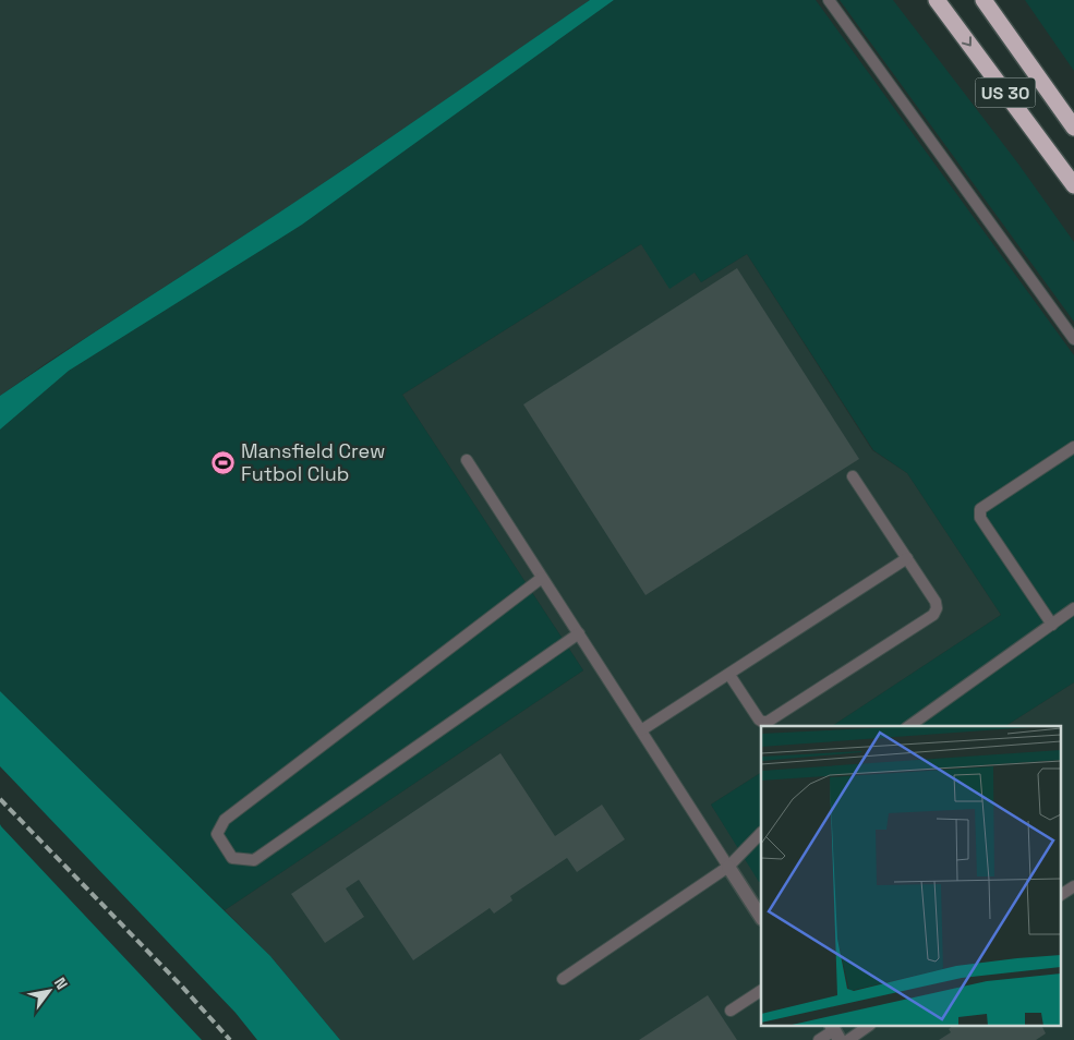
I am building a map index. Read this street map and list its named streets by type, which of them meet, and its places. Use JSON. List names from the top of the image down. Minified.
{"streets":{"highway":["US 30"]},"places":{"sports":["Mansfield Crew Futbol Club"]},"north":"top right"}
